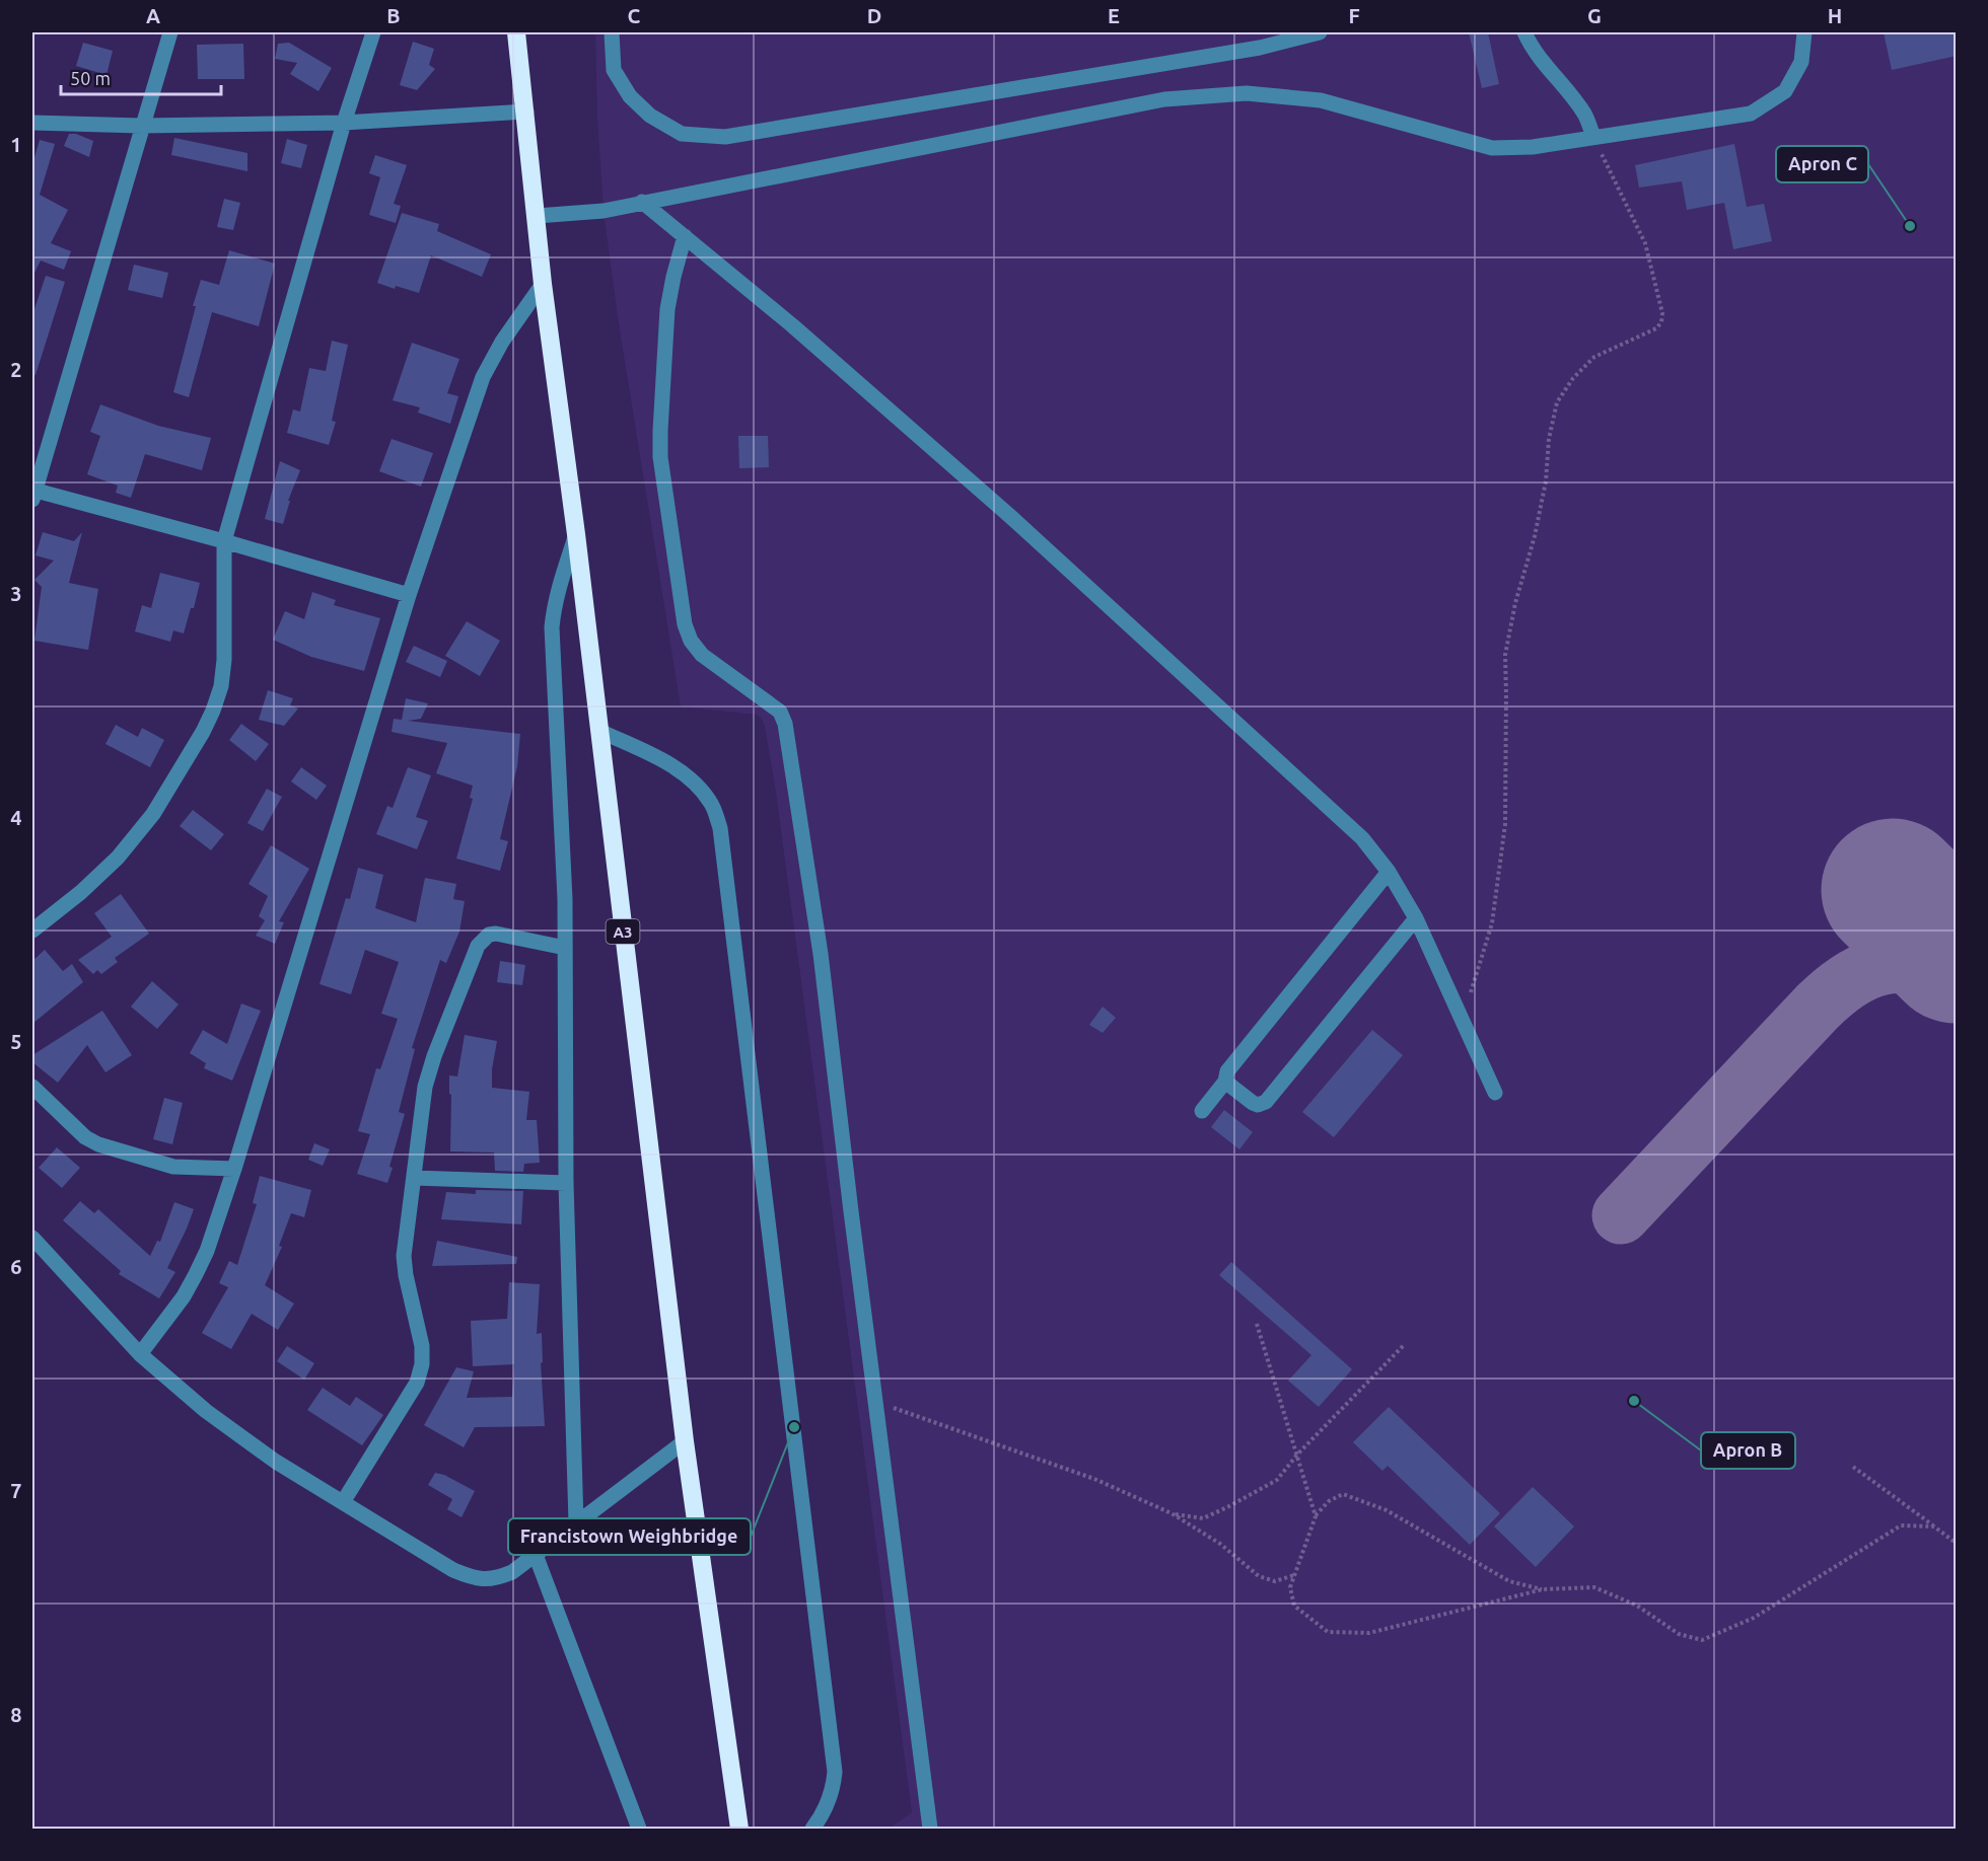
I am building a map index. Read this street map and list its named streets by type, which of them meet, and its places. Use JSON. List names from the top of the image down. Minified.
{"streets":{"highway":["A3"]},"places":["Apron C","Apron B","Francistown Weighbridge"],"scale_bar":"50 m","grid":{"columns":["A","B","C","D","E","F","G","H"],"rows":["1","2","3","4","5","6","7","8"]}}
